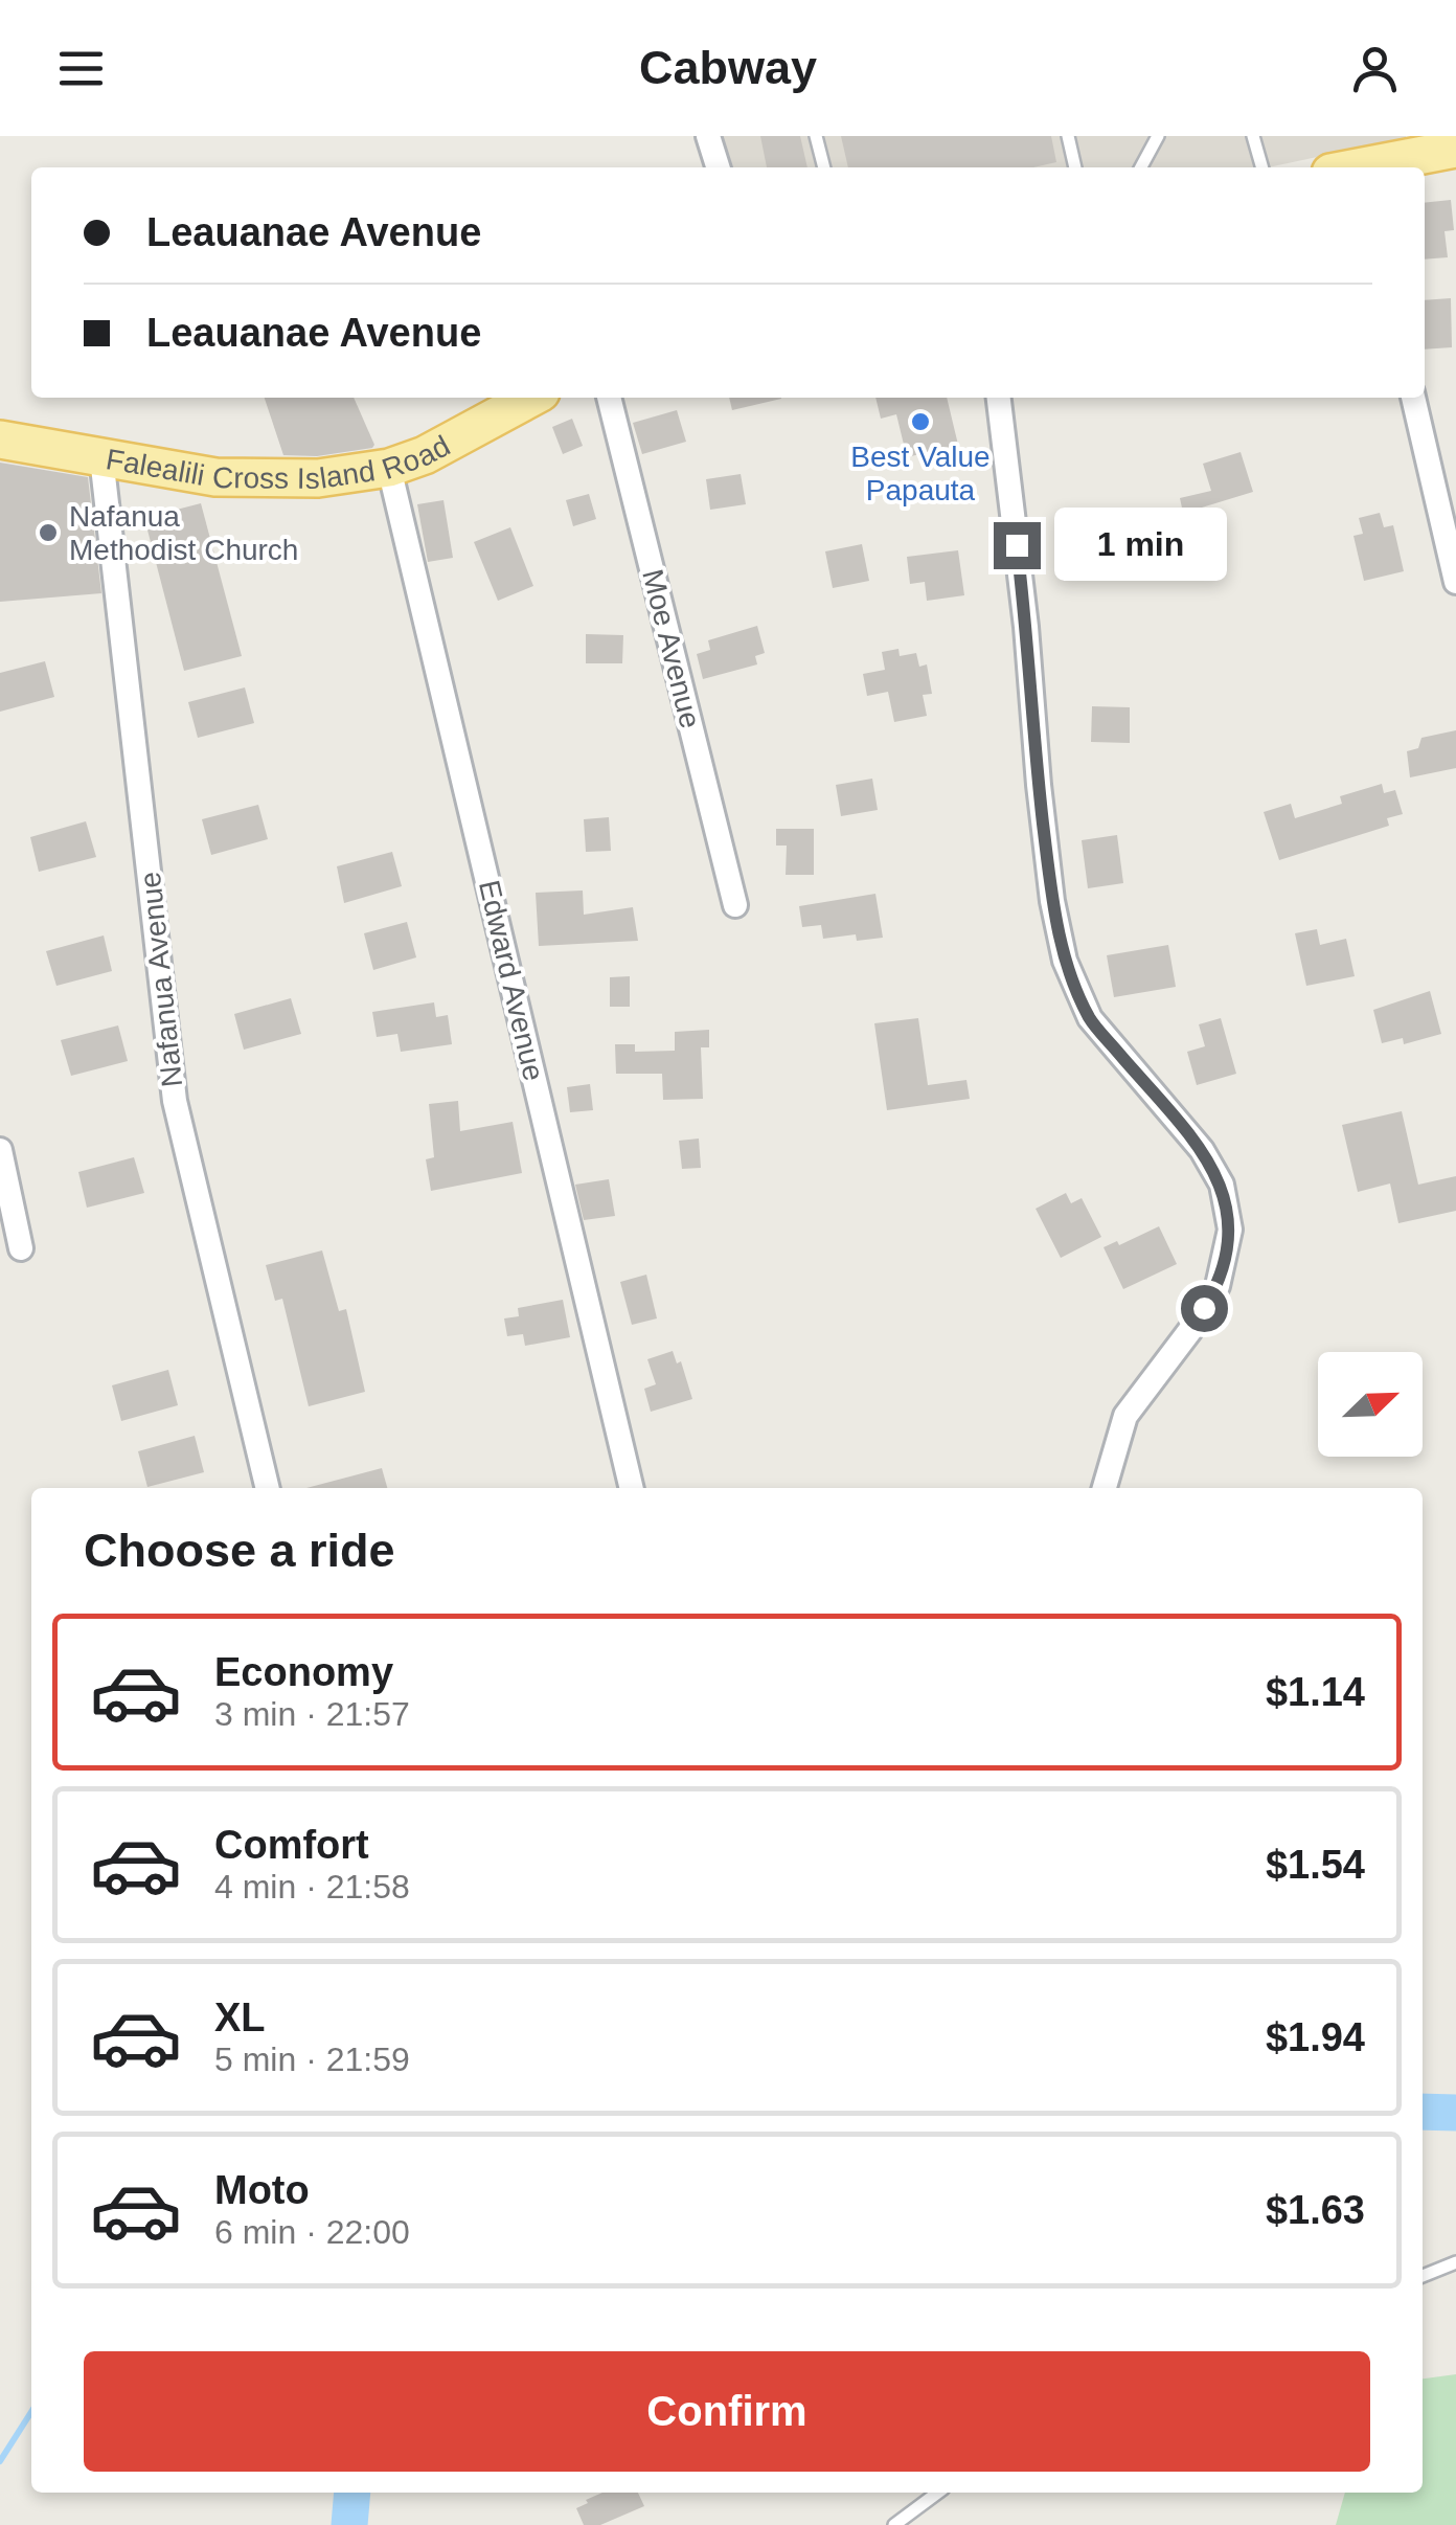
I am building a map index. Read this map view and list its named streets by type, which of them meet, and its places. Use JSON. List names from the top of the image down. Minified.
{"streets":{"main road":["Falealili Cross Island Road"],"street":["Moe Avenue","Nafanua Avenue","Edward Avenue"]},"crossings":[["Falealili Cross Island Road","Nafanua Avenue"],["Falealili Cross Island Road","Edward Avenue"]],"places":["Best Value Papauta","Nafanua Methodist Church"],"north":"top right","page":{"header":"Cabway","banner":["Leauanae Avenue","Leauanae Avenue"],"bubble":"1 min","heading":"Choose a ride","list":[{"name":"Economy","note":"3 min · 21:57","value":"$1.14"},{"name":"Comfort","note":"4 min · 21:58","value":"$1.54"},{"name":"XL","note":"5 min · 21:59","value":"$1.94"},{"name":"Moto","note":"6 min · 22:00","value":"$1.63"}],"buttons":"Confirm"}}
